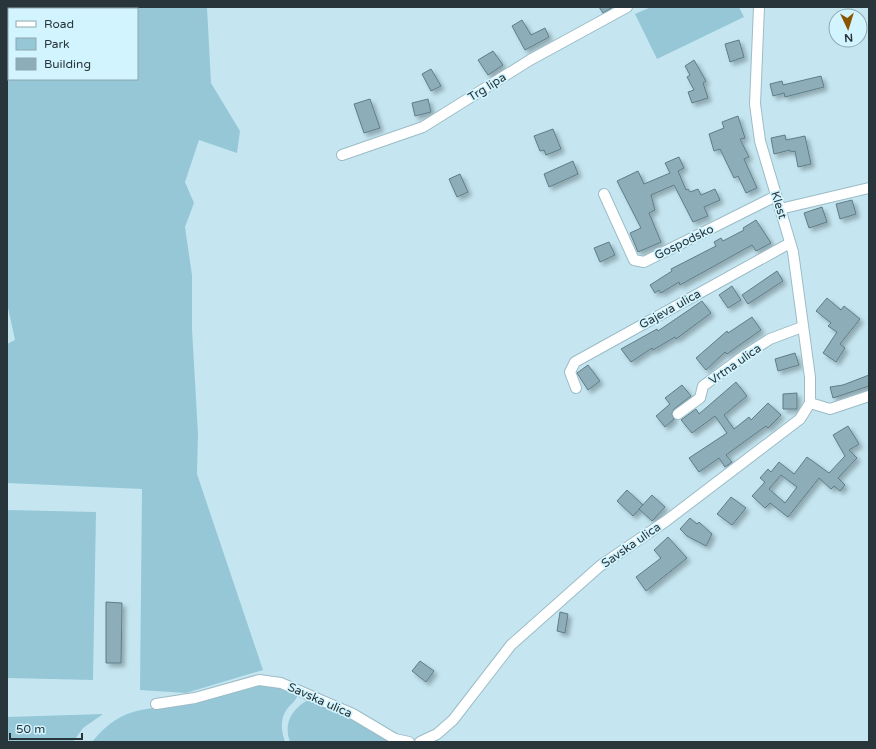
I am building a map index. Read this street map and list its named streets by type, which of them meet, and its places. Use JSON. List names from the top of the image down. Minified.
{"streets":{"street":["Trg lipa","Klest","Gospodsko","Gajeva ulica","Vrtna ulica","Savska ulica"]},"crossings":[["Klest","Gospodsko"],["Klest","Gajeva ulica"],["Klest","Vrtna ulica"],["Klest","Savska ulica"]],"legend":["Road","Park","Building"],"scale_bar":"50 m","north":"bottom"}
